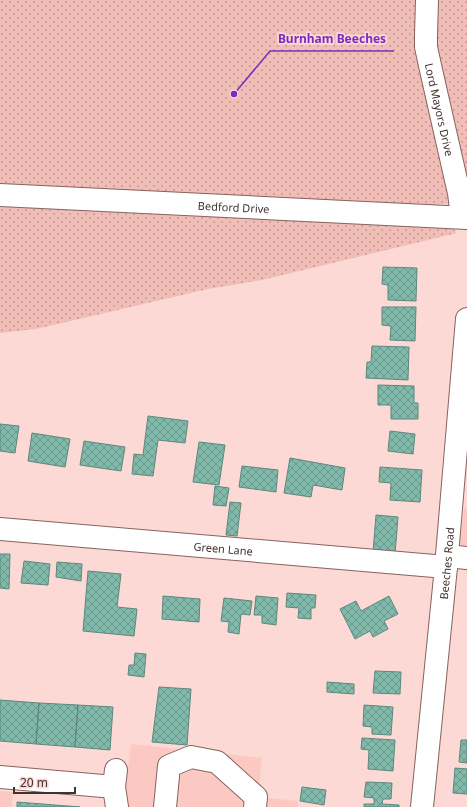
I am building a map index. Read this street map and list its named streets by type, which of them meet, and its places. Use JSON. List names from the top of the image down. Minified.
{"streets":{"street":["Lord Mayors Drive","Bedford Drive","Green Lane","Beeches Road"]},"crossings":[["Lord Mayors Drive","Bedford Drive"],["Green Lane","Beeches Road"]],"places":["Burnham Beeches"],"scale_bar":"20 m"}
